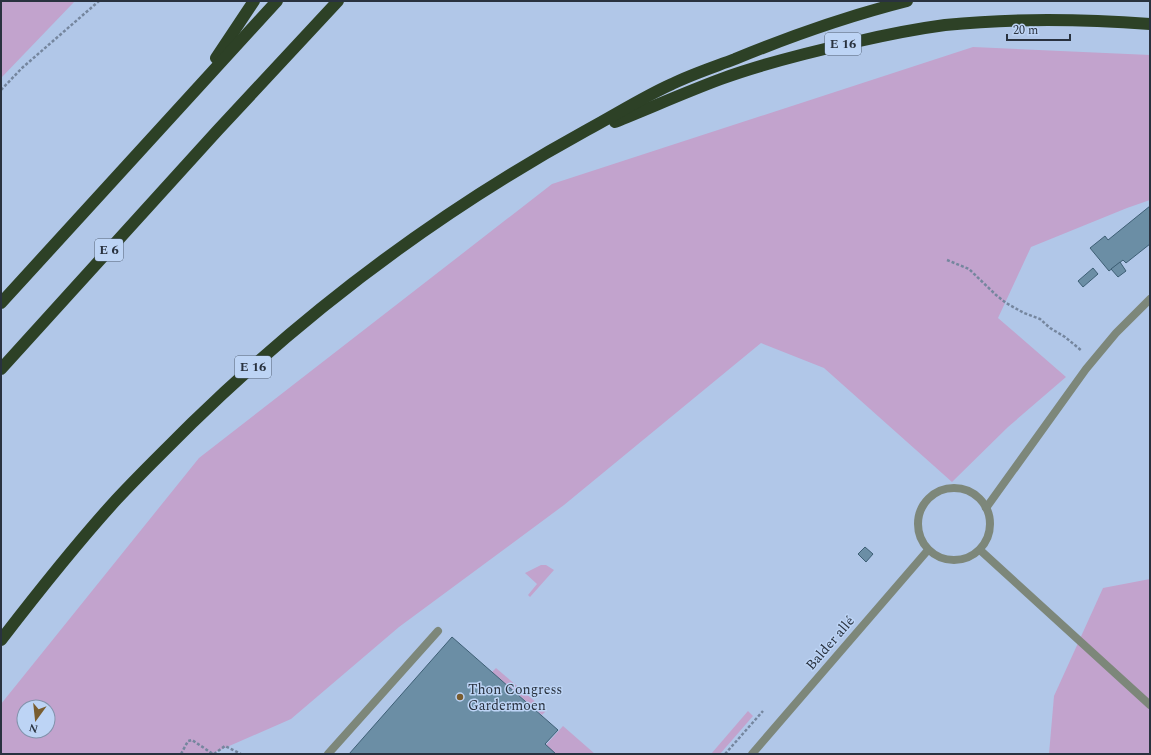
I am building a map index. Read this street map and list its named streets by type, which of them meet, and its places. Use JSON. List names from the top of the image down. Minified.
{"streets":{"highway":["E 16","E 6"],"street":["Balder allé"]},"places":["Thon Congress Gardermoen"],"scale_bar":"20 m","north":"bottom"}
